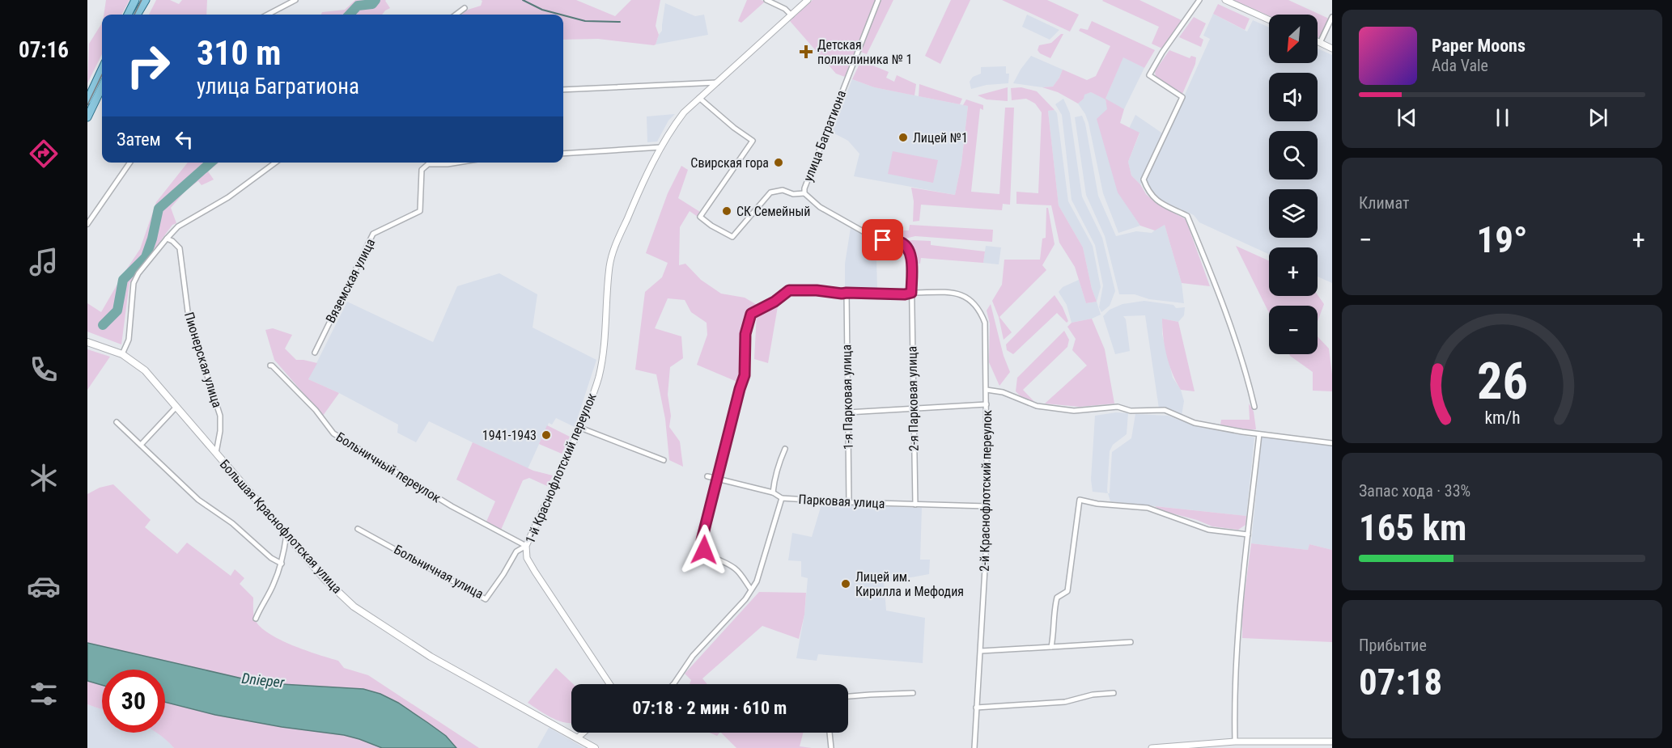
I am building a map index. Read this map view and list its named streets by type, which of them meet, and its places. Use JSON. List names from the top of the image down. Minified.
{"streets":{"main road":["Большая Краснофлотская улица"],"street":["улица Багратиона","Вяземская улица","Пионерская улица","1-я Парковая улица","2-я Парковая улица","Больничный переулок","1-й Краснофлотский переулок","2-й Краснофлотский переулок","Парковая улица","Больничная улица"]},"crossings":[["улица Багратиона","2-я Парковая улица"],["улица Багратиона","2-й Краснофлотский переулок"],["Пионерская улица","Большая Краснофлотская улица"],["1-я Парковая улица","Парковая улица"],["2-я Парковая улица","2-й Краснофлотский переулок"],["2-я Парковая улица","Парковая улица"],["Больничный переулок","1-й Краснофлотский переулок"],["Больничный переулок","Больничная улица"],["1-й Краснофлотский переулок","Больничная улица"],["2-й Краснофлотский переулок","Парковая улица"]],"water":["Dnieper"],"places":{"health":["Детская поликлиника № 1"],"other":["Лицей №1","Свирская гора","СК Семейный","1941-1943","Лицей им. Кирилла и Мефодия"]},"north":"bottom left","page":{"tabs":"07:16","map_buttons":["+","−"],"turn":["310 m","улица Багратиона"],"song":["Paper Moons","Ada Vale"],"then":"Затем","tile":["Климат",["Запас хода · 33%","165 km"],["Прибытие","07:18"]],"heat":["−","19°","+"],"limit":"30","trip":"07:18 · 2 мин · 610 m","gauge":["26","km/h"]}}
